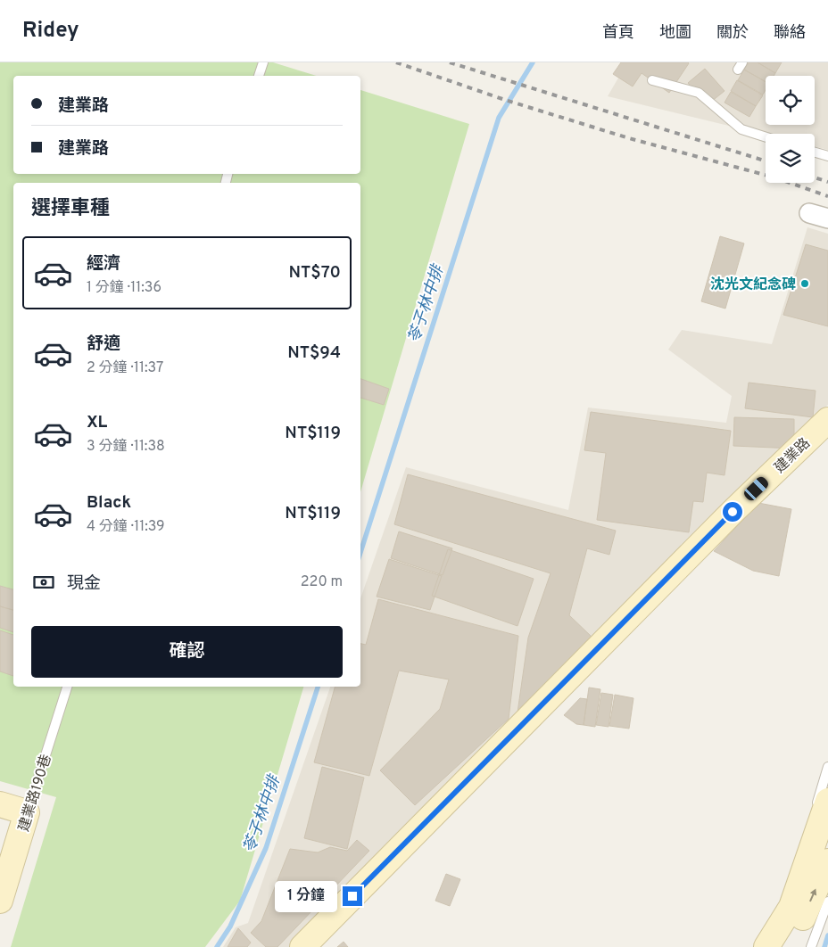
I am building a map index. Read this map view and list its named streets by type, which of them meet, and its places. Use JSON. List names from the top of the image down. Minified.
{"streets":{"street":["建業路","建業路190巷"]},"water":["苓子林中排"],"places":["沈光文紀念碑"],"page":{"header":"Ridey","nav":["首頁","地圖","關於","聯絡"],"banner":["建業路","建業路"],"heading":"選擇車種","list":[{"name":"經濟","note":"1 分鐘 · 11:36","value":"NT$70"},{"name":"舒適","note":"2 分鐘 · 11:37","value":"NT$94"},{"name":"XL","note":"3 分鐘 · 11:38","value":"NT$119"},{"name":"Black","note":"4 分鐘 · 11:39","value":"NT$119"}],"pay":["現金","220 m"],"buttons":"確認","bubble":"1 分鐘"}}
